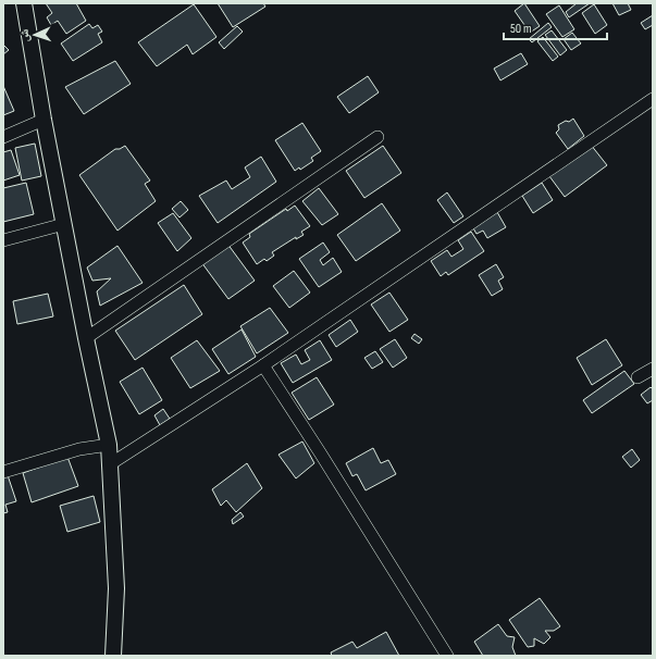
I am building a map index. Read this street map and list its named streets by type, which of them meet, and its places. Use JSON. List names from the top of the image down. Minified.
{"scale_bar":"50 m","north":"left"}
